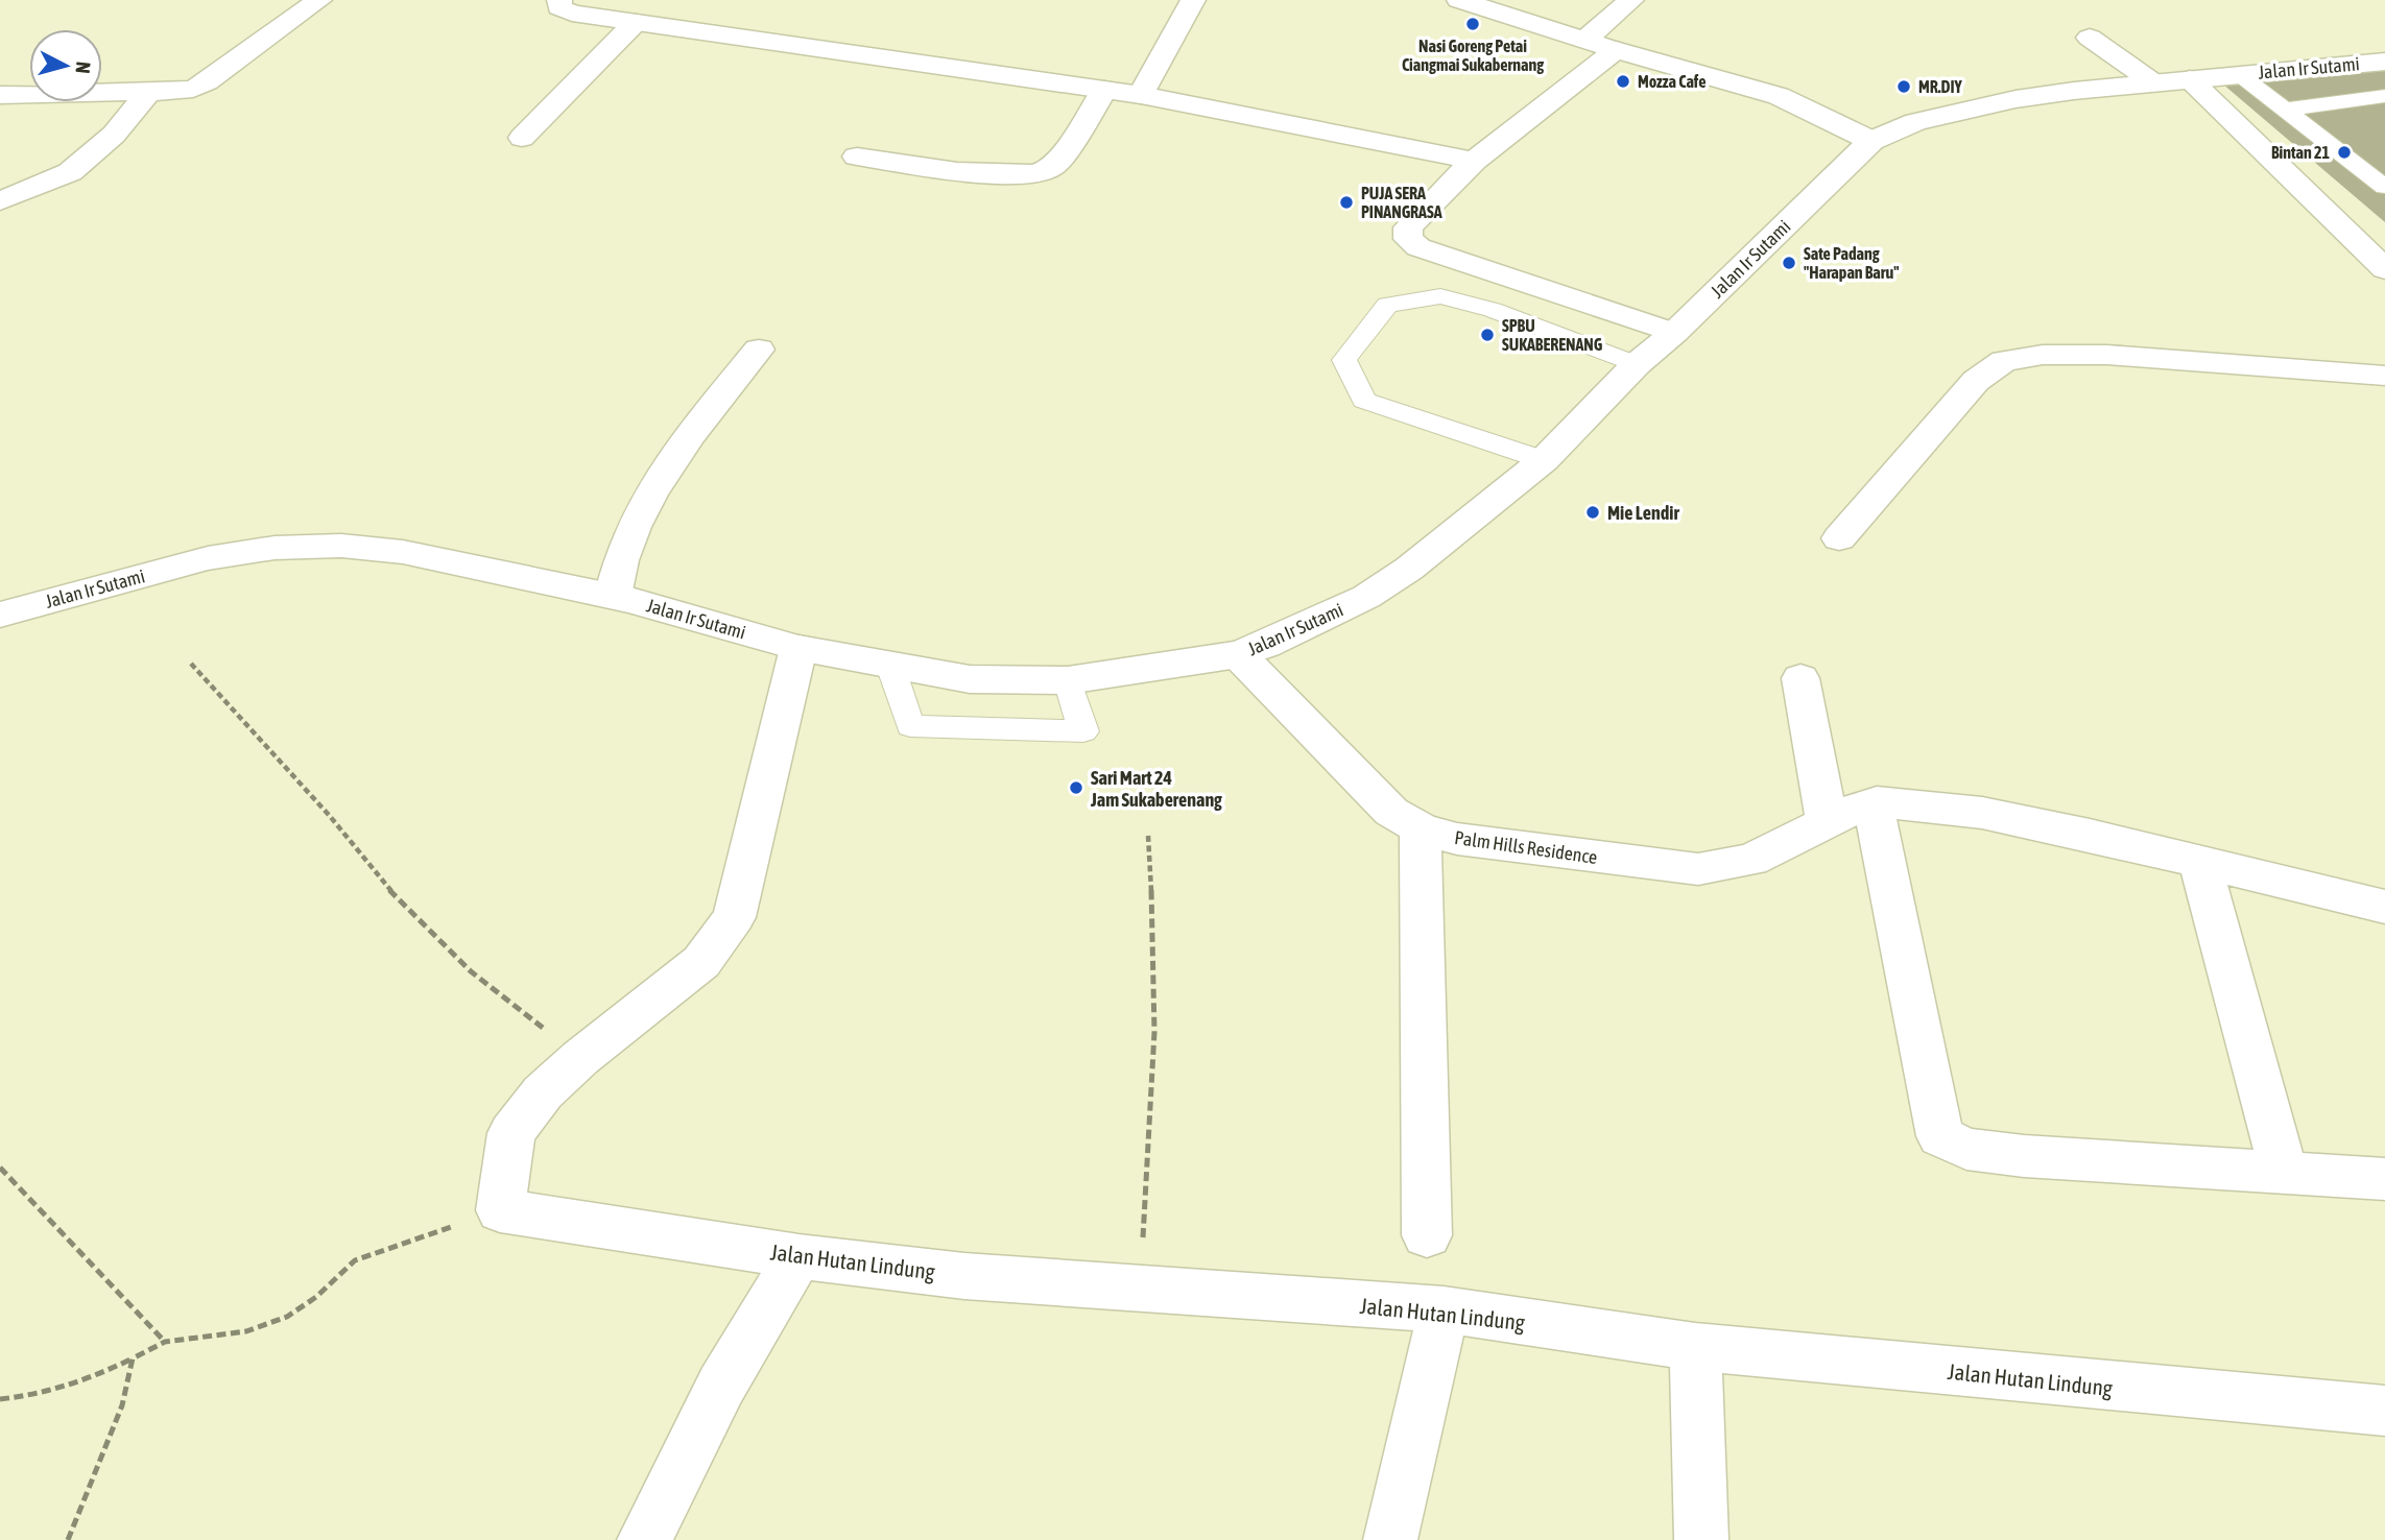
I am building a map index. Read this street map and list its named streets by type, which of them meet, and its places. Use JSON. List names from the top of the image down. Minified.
{"streets":{"street":["Jalan Ir Sutami","Palm Hills Residence","Jalan Hutan Lindung"]},"crossings":[["Jalan Ir Sutami","Palm Hills Residence"]],"places":["Nasi Goreng Petai Ciangmai Sukabernang","Mozza Cafe","MR.DIY","Bintan 21","PUJA SERA PINANGRASA","Sate Padang \"Harapan Baru\"","SPBU SUKABERENANG","Mie Lendir","Sari Mart 24 Jam Sukaberenang"],"north":"right"}
